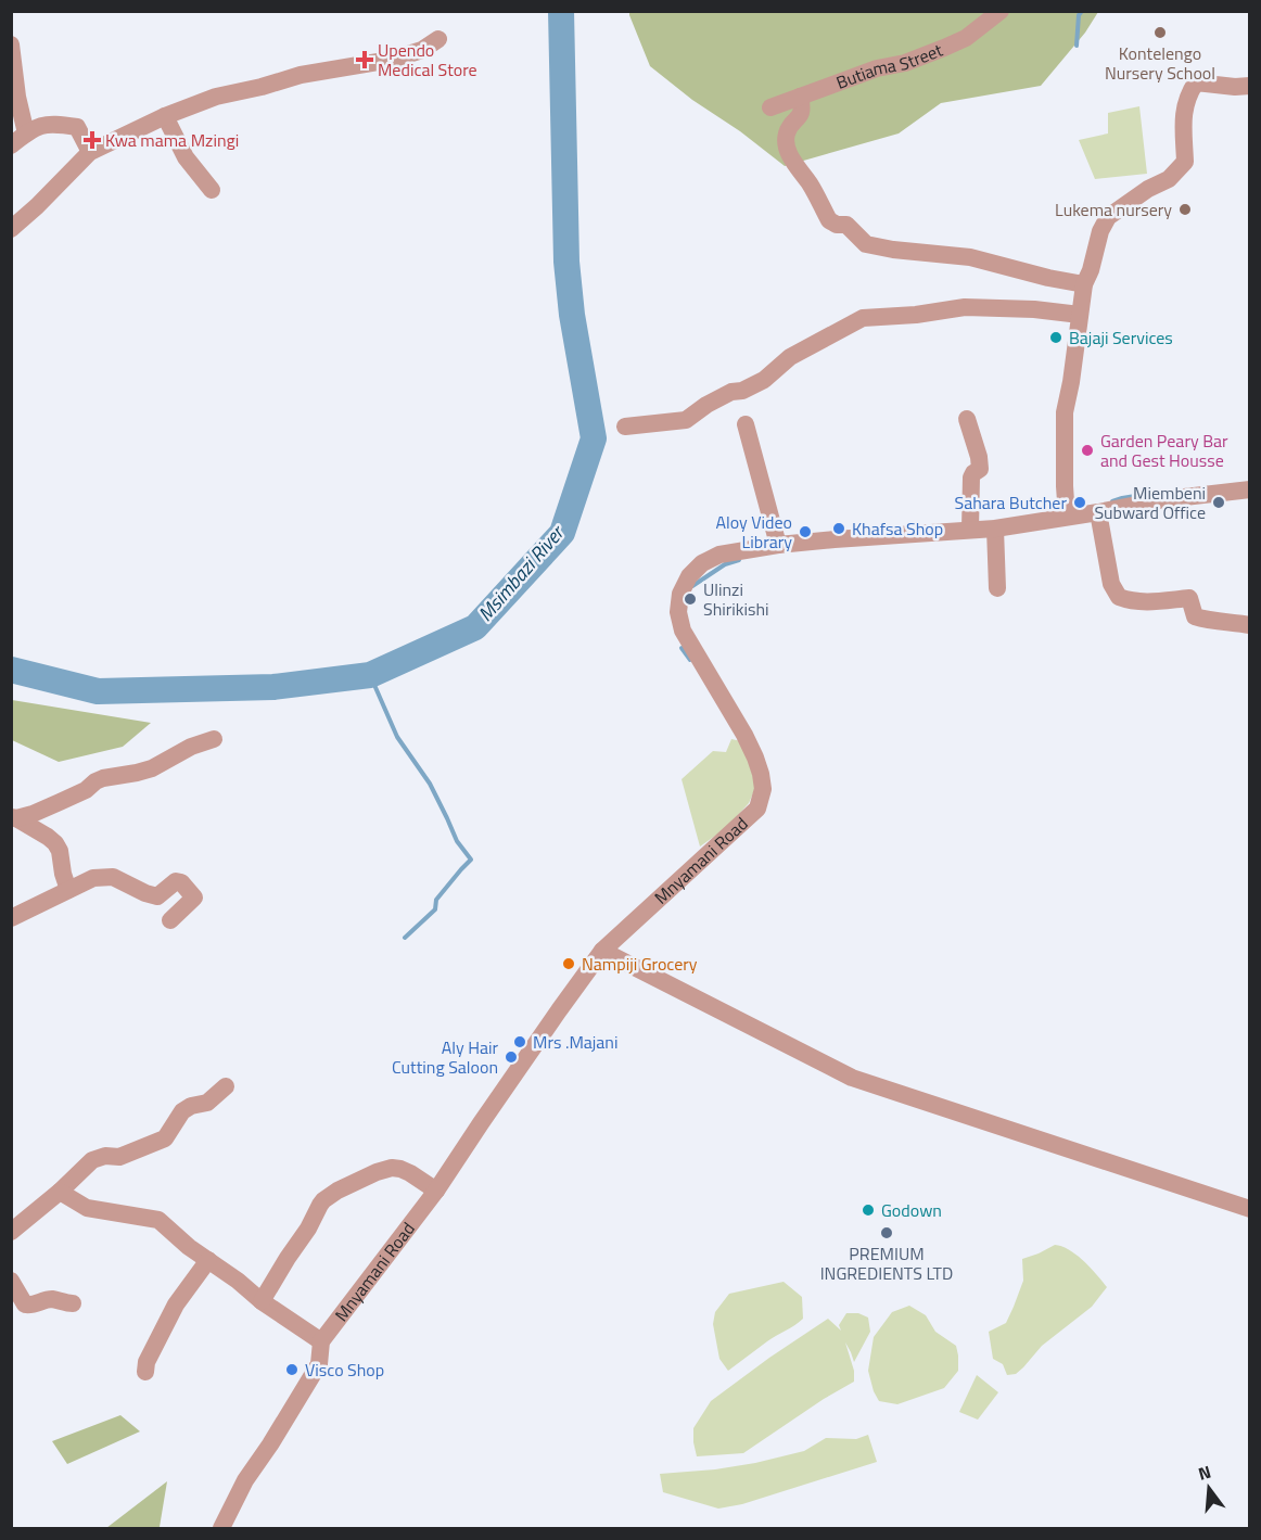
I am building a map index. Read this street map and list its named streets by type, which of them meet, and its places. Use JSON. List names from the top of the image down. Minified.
{"streets":{"street":["Butiama Street","Mnyamani Road"]},"water":["Msimbazi River"],"places":{"other":["Kontelengo Nursery School","Lukema nursery","Bajaji Services","Garden Peary Bar and Gest Housse","Sahara Butcher","Miembeni Subward Office","Khafsa Shop","Aloy Video Library","Ulinzi Shirikishi","Nampiji Grocery","Mrs .Majani","Aly Hair Cutting Saloon","Godown","PREMIUM INGREDIENTS LTD","Visco Shop"],"health":["Upendo Medical Store","Kwa mama Mzingi"]},"north":"top"}
